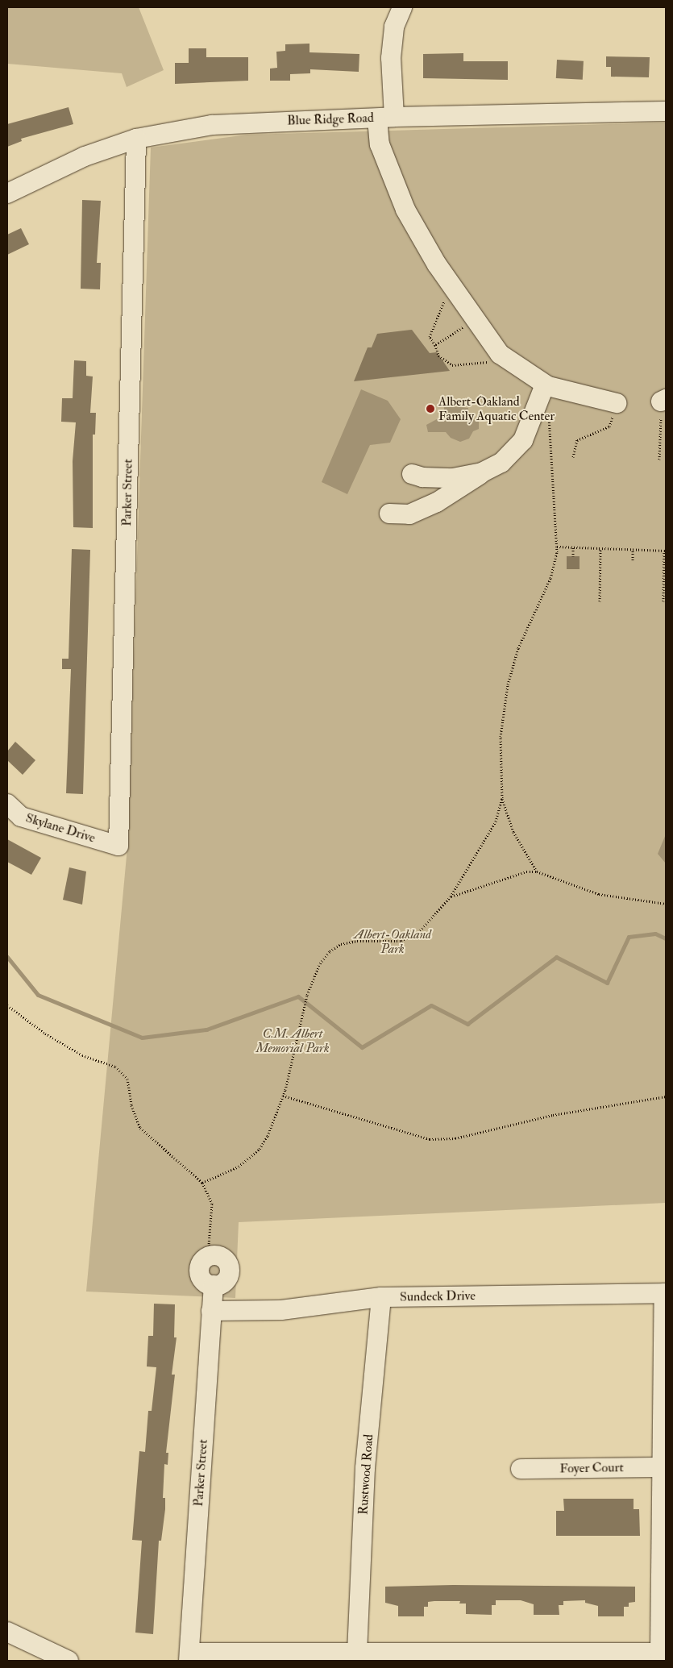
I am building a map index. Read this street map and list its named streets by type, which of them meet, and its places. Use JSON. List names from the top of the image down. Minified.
{"streets":{"street":["Blue Ridge Road","Parker Street","Skylane Drive","Sundeck Drive","Foyer Court","Rustwood Road"]},"crossings":[["Blue Ridge Road","Parker Street"],["Parker Street","Skylane Drive"],["Parker Street","Sundeck Drive"],["Sundeck Drive","Rustwood Road"]],"parks":["Albert-Oakland Park","C.M. Albert Memorial Park"],"places":["Albert-Oakland Family Aquatic Center"]}
